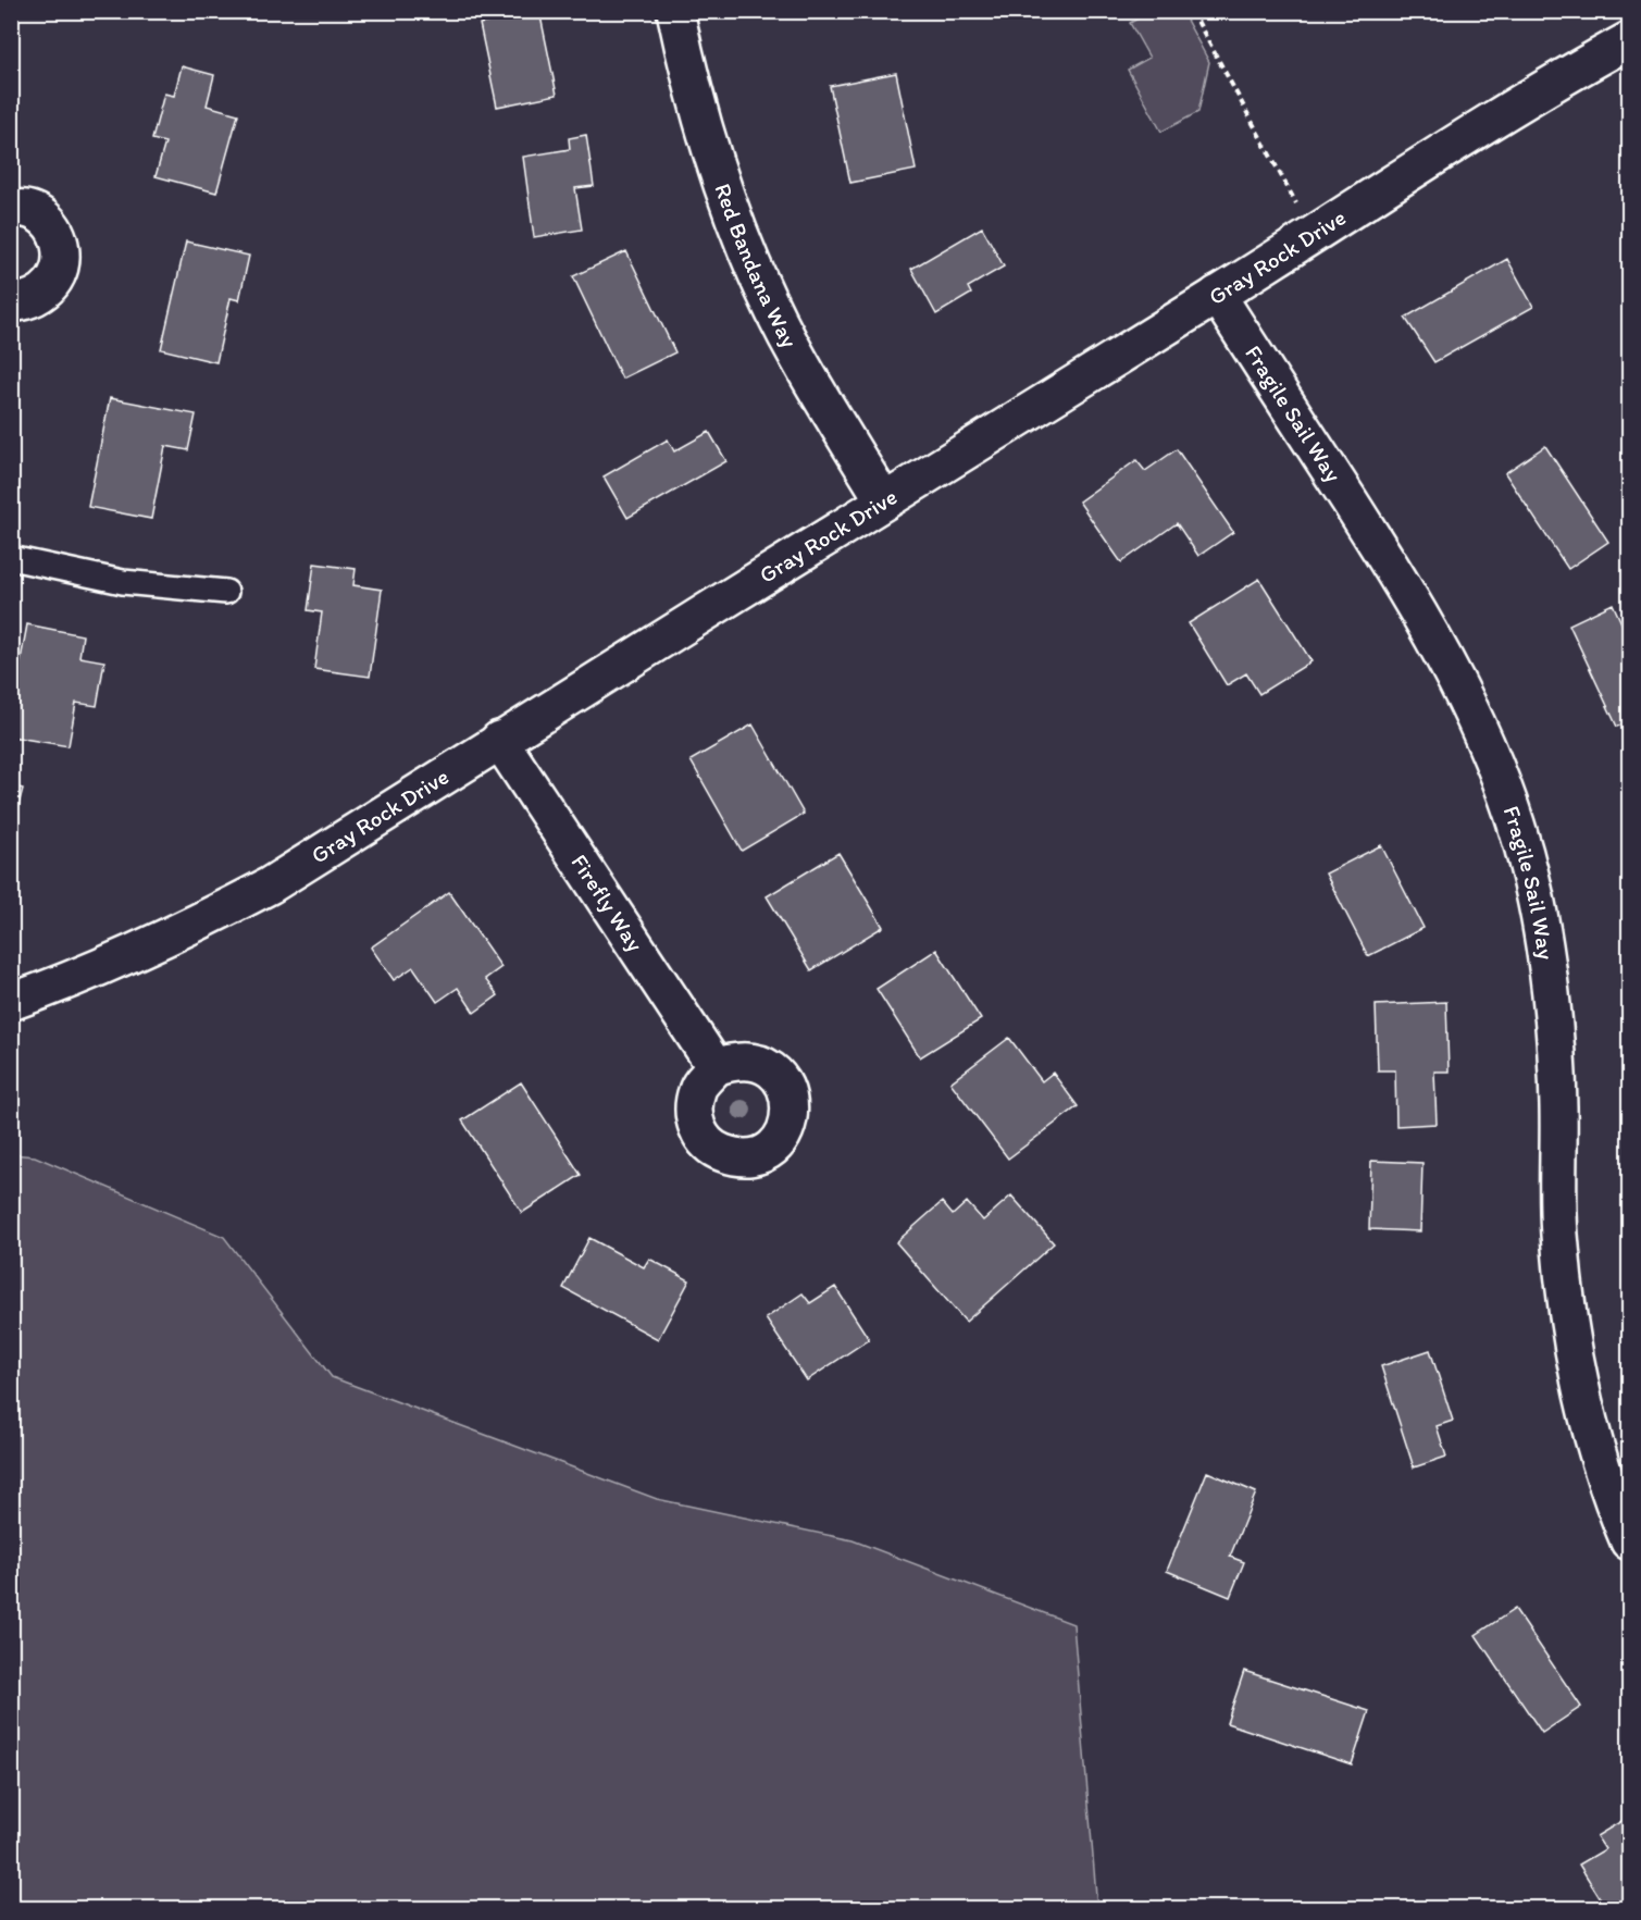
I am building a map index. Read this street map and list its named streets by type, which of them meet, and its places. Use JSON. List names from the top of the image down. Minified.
{"streets":{"street":["Gray Rock Drive","Red Bandana Way","Fragile Sail Way","Firefly Way"]},"crossings":[["Gray Rock Drive","Red Bandana Way"],["Gray Rock Drive","Fragile Sail Way"],["Gray Rock Drive","Firefly Way"]]}
